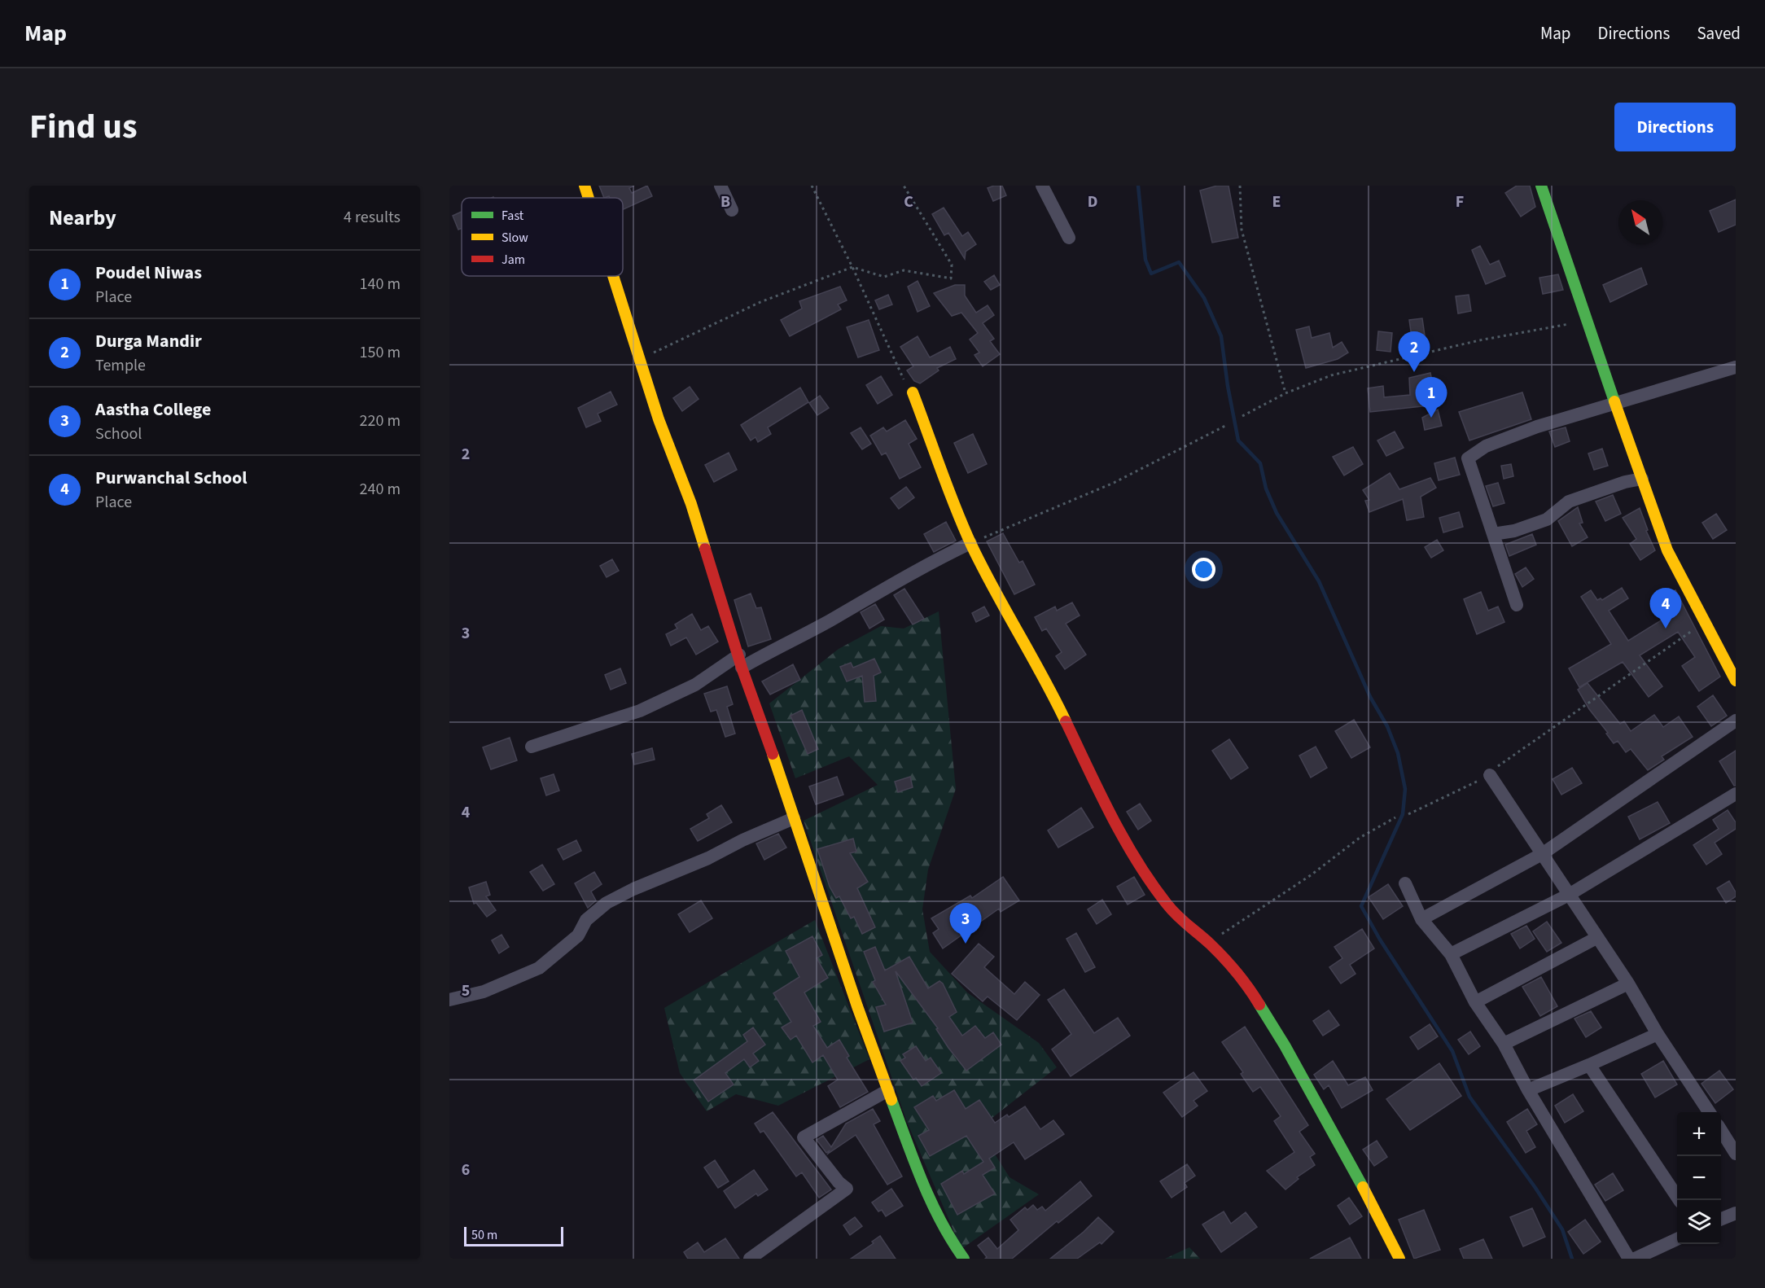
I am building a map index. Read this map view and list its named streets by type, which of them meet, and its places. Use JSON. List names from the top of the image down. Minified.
{"legend":["Fast","Slow","Jam"],"scale_bar":"50 m","north":"top left","page":{"header":"Map","nav":["Map","Directions","Saved"],"title":"Find us","buttons":"Directions","heading":["Nearby","4 results"],"list":[{"mark":"1","name":"Poudel Niwas","note":"Place","value":"140 m"},{"mark":"2","name":"Durga Mandir","note":"Temple","value":"150 m"},{"mark":"3","name":"Aastha College","note":"School","value":"220 m"},{"mark":"4","name":"Purwanchal School","note":"Place","value":"240 m"}],"pins":["2","1","4","3"],"map_buttons":["+","−"],"scale":"50 m"},"grid":{"columns":["B","C","D","E","F"],"rows":["2","3","4","5","6"]}}
